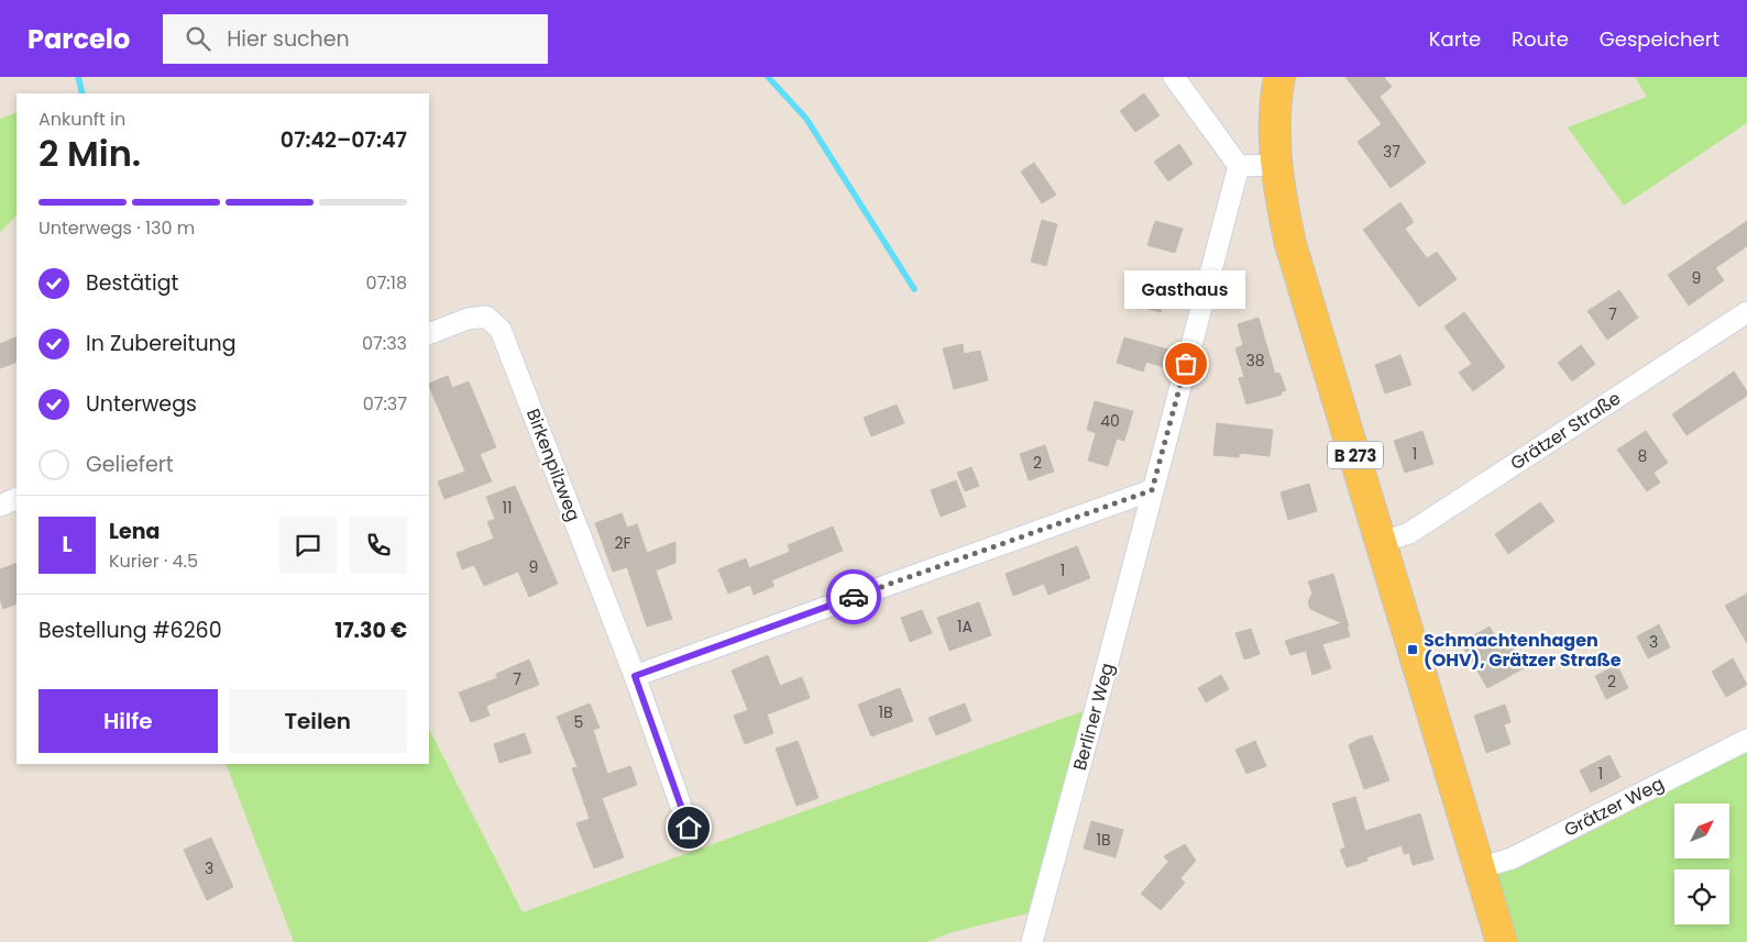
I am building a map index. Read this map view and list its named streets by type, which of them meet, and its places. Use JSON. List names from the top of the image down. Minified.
{"streets":{"main road":["B 273"],"street":["Grätzer Straße","Birkenpilzweg","Berliner Weg","Grätzer Weg"]},"crossings":[["Grätzer Straße","B 273"],["B 273","Grätzer Weg"]],"places":{"other":["Gasthaus"],"transit":["Schmachtenhagen (OHV), Grätzer Straße"]},"house_numbers":["37","9","7","38","40","1","8","2","11","2F","9","1","1A","3","7","2","1B","5","1","1B","3"],"north":"top right","page":{"header":"Parcelo","search":"Hier suchen","nav":["Karte","Route","Gespeichert"],"heading":["2 Min.","Ankunft in","07:42–07:47"],"panel":["Lena","Kurier · 4.5","Bestellung #6260","17.30 €"],"bar":"Unterwegs · 130 m","list":[["Bestätigt","07:18"],["In Zubereitung","07:33"],["Unterwegs","07:37"],"Geliefert"],"bubble":"Gasthaus","round":"L","buttons":["Hilfe","Teilen"]}}
